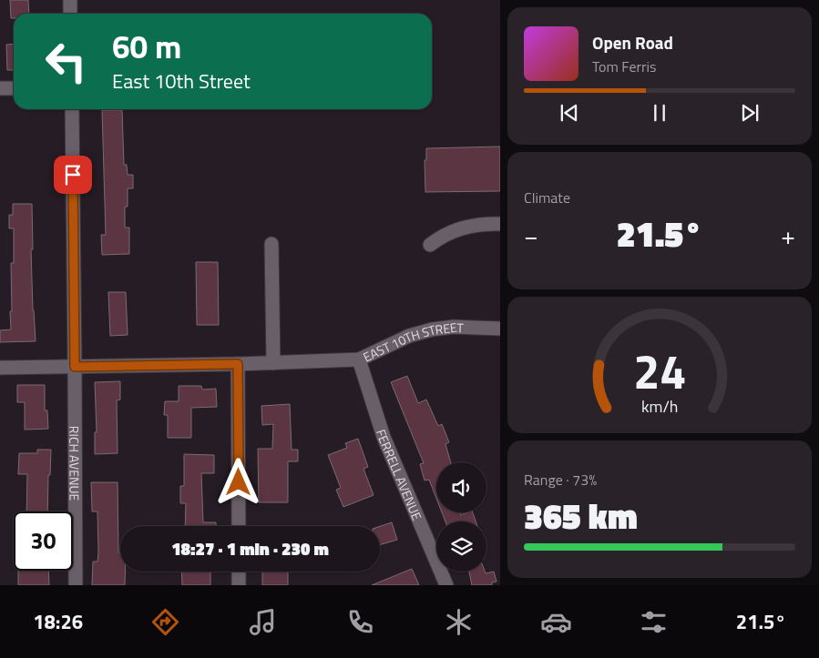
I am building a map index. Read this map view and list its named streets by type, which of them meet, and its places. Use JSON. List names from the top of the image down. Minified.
{"streets":{"street":["EAST 10TH STREET","RICH AVENUE","FERRELL AVENUE"]},"crossings":[["EAST 10TH STREET","RICH AVENUE"],["EAST 10TH STREET","FERRELL AVENUE"]],"page":{"turn":["60 m","East 10th Street"],"song":["Open Road","Tom Ferris"],"tile":["Climate",["Range · 73%","365 km"]],"heat":["−","21.5°","+"],"limit":"30","trip":"18:27 · 1 min · 230 m","tabs":["18:26","21.5°"],"gauge":["24","km/h"]}}
